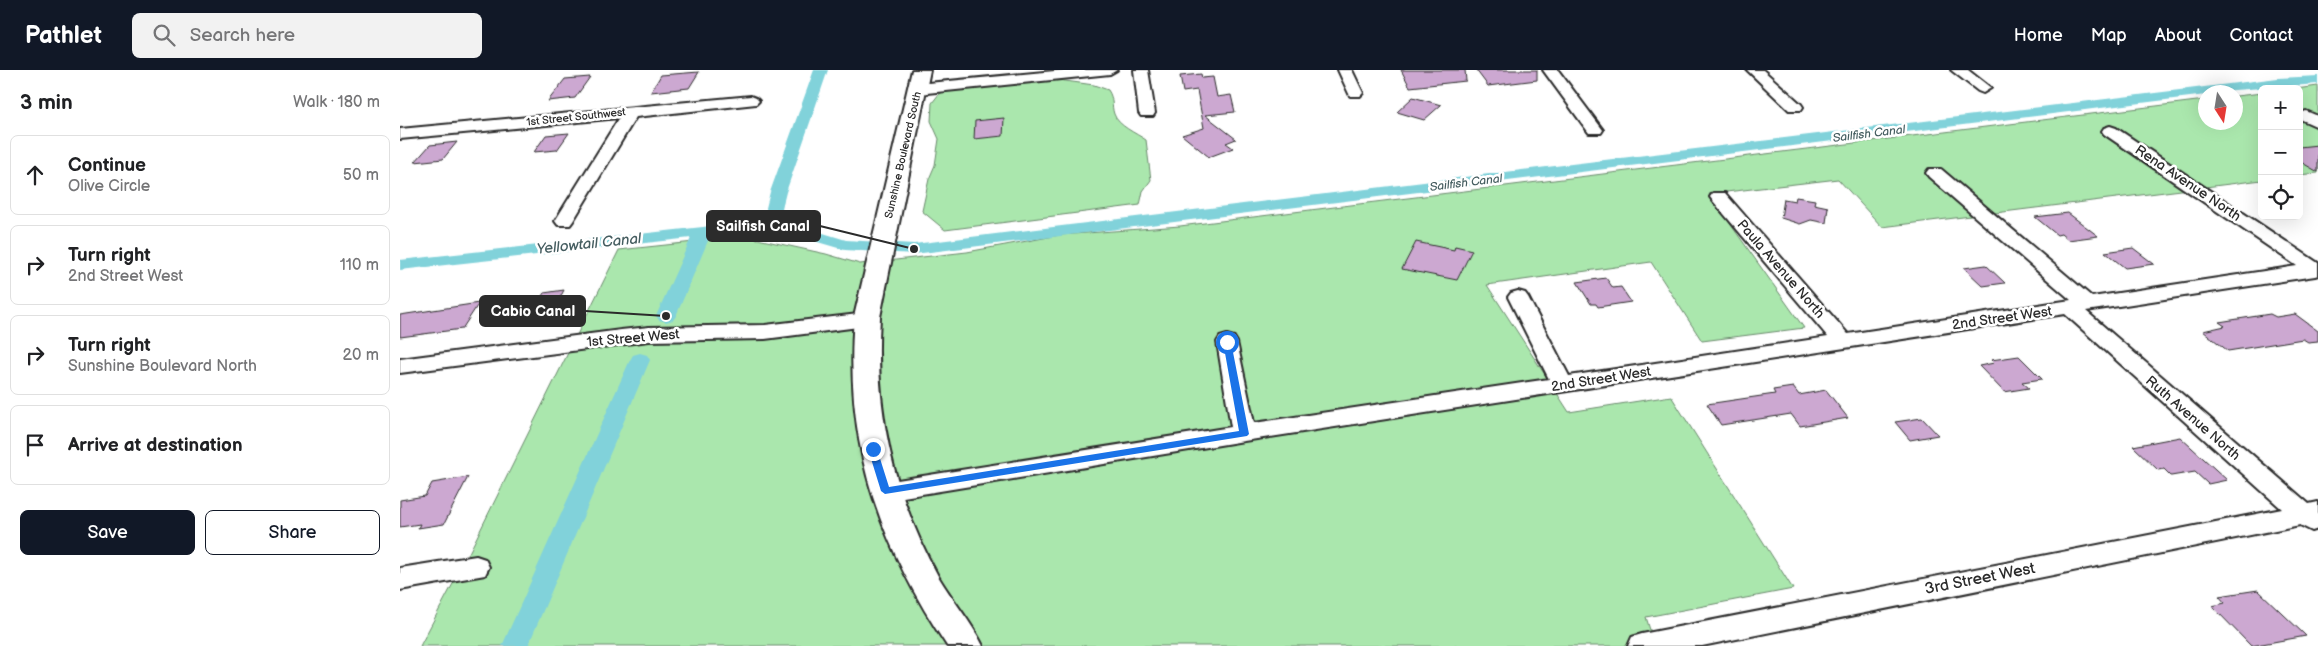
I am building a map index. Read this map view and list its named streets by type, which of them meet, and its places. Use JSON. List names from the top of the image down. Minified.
{"streets":{"street":["1st Street Southwest","Sunshine Boulevard South","Rena Avenue North","Paula Avenue North","2nd Street West","1st Street West","Ruth Avenue North","3rd Street West"]},"crossings":[["Sunshine Boulevard South","2nd Street West"],["Sunshine Boulevard South","1st Street West"],["Rena Avenue North","2nd Street West"],["Paula Avenue North","2nd Street West"],["2nd Street West","Ruth Avenue North"],["Ruth Avenue North","3rd Street West"]],"water":["Sailfish Canal","Yellowtail Canal"],"places":["Sailfish Canal","Cabio Canal"],"north":"bottom","page":{"header":"Pathlet","search":"Search here","nav":["Home","Map","About","Contact"],"heading":["3 min","Walk · 180 m"],"map_buttons":["+","−"],"list":[["Continue","Olive Circle","50 m"],["Turn right","2nd Street West","110 m"],["Turn right","Sunshine Boulevard North","20 m"],"Arrive at destination"],"buttons":["Save","Share"]}}
